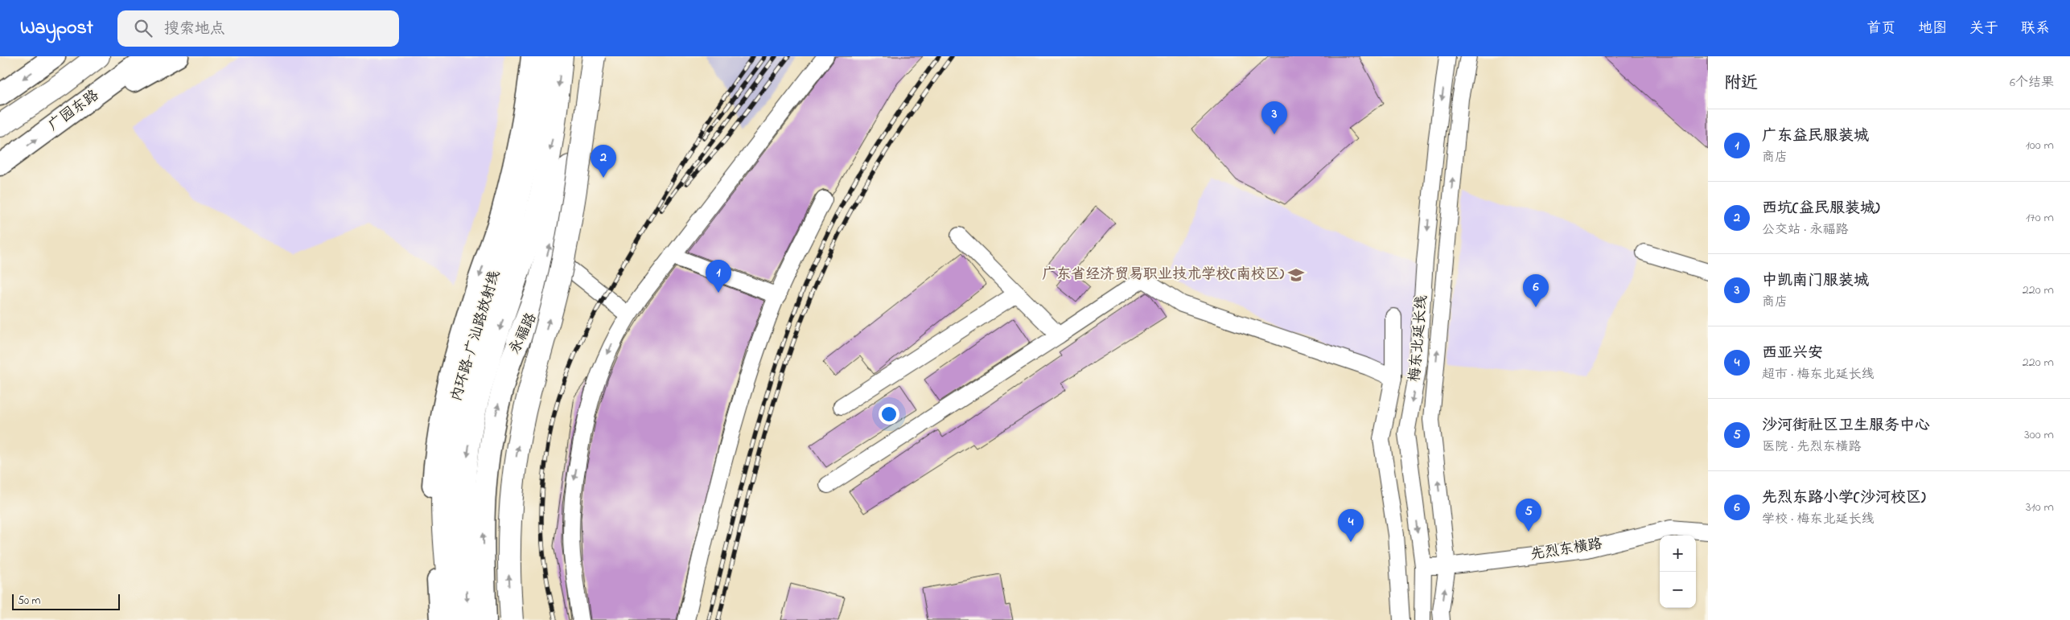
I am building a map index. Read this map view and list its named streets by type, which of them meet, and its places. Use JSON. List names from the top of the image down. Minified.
{"streets":{"highway":["内环路-广汕路放射线"],"main road":["广园东路","永福路"],"street":["梅东北延长线","先烈东横路"]},"crossings":[["梅东北延长线","先烈东横路"]],"places":{"school or university":["广东省经济贸易职业技术学校(南校区)"]},"scale_bar":"50 m","page":{"header":"Waypost","search":"搜索地点","nav":["首页","地图","关于","联系"],"heading":["附近","6个结果"],"pins":["3","2","1","6","5","4"],"list":[{"mark":"1","name":"广东益民服装城","note":"商店","value":"100 m"},{"mark":"2","name":"西坑(益民服装城)","note":"公交站 · 永福路","value":"170 m"},{"mark":"3","name":"中凯南门服装城","note":"商店","value":"220 m"},{"mark":"4","name":"西亚兴安","note":"超市 · 梅东北延长线","value":"220 m"},{"mark":"5","name":"沙河街社区卫生服务中心","note":"医院 · 先烈东横路","value":"300 m"},{"mark":"6","name":"先烈东路小学(沙河校区)","note":"学校 · 梅东北延长线","value":"310 m"}],"map_buttons":["+","−"],"scale":"50 m"}}
